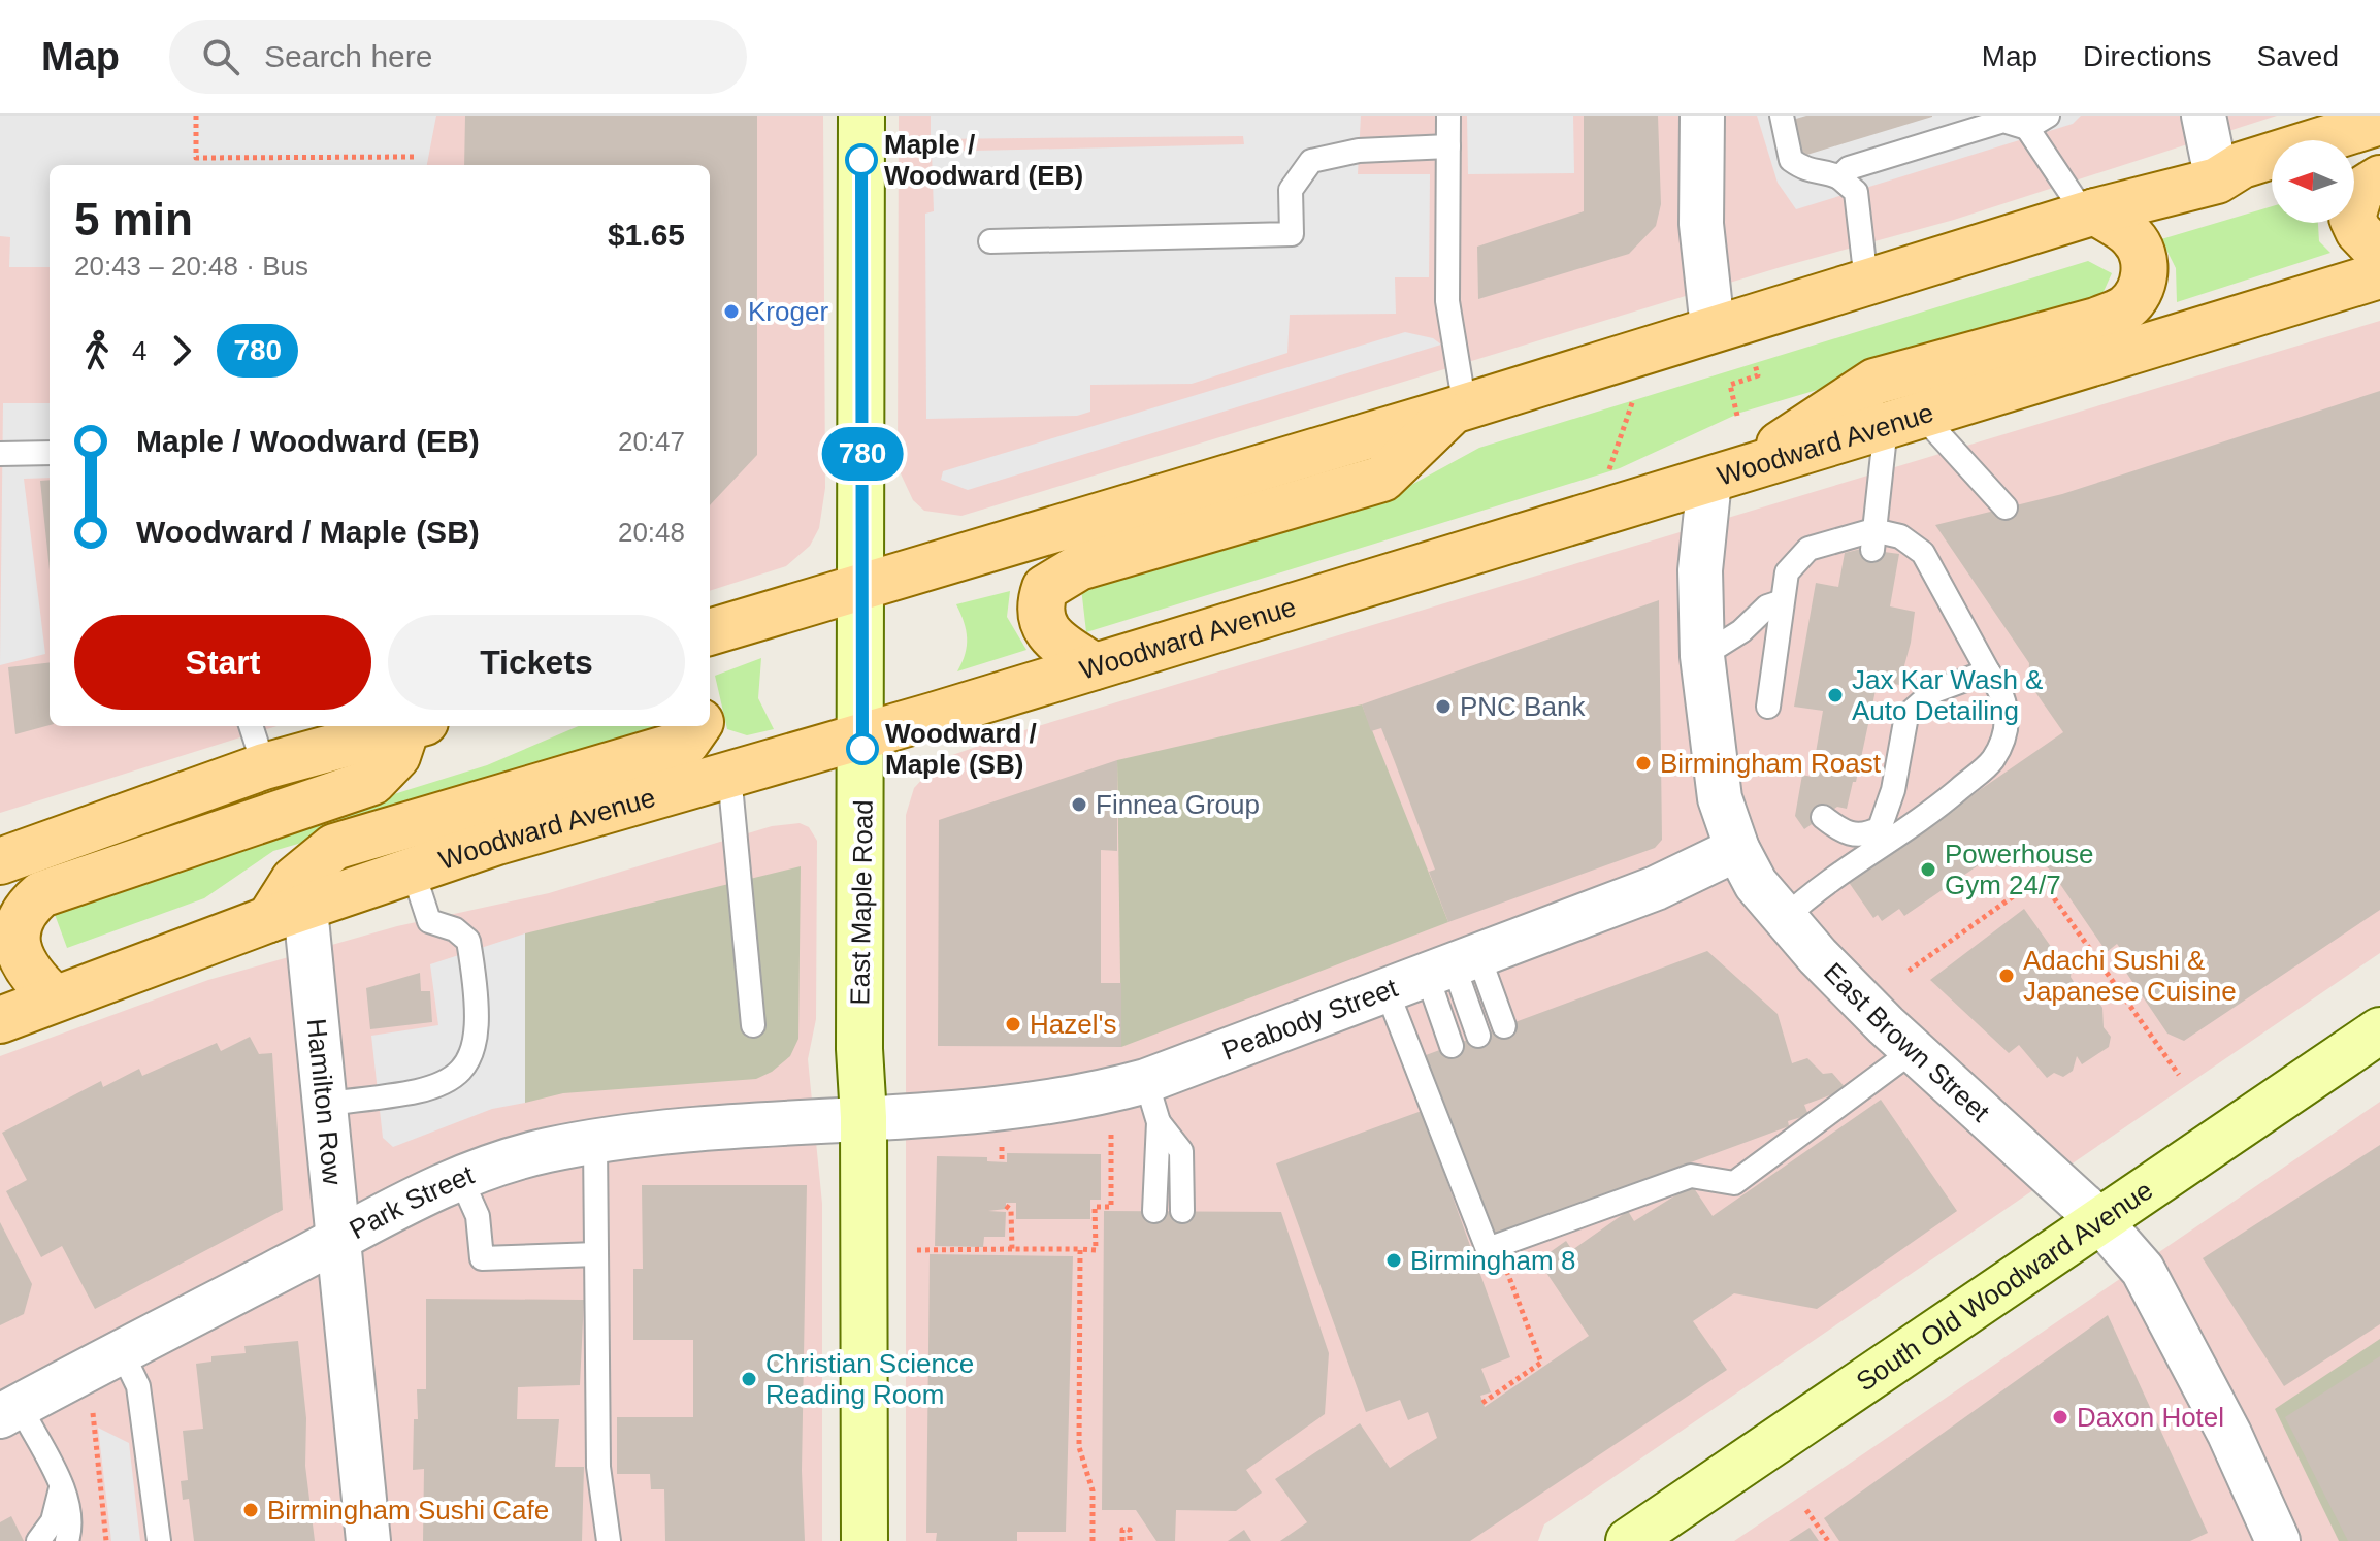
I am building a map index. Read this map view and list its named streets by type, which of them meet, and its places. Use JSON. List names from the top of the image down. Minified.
{"streets":{"main road":["Woodward Avenue","East Maple Road","South Old Woodward Avenue"],"street":["Peabody Street","East Brown Street","Hamilton Row","Park Street"]},"crossings":[["Woodward Avenue","East Maple Road"],["Woodward Avenue","East Brown Street"],["Woodward Avenue","Hamilton Row"],["East Maple Road","Peabody Street"],["East Maple Road","Park Street"],["Peabody Street","East Brown Street"],["Peabody Street","Park Street"],["East Brown Street","South Old Woodward Avenue"],["Hamilton Row","Park Street"]],"places":["Maple / Woodward (EB)","Kroger","Jax Kar Wash & Auto Detailing","PNC Bank","Woodward / Maple (SB)","Birmingham Roast","Finnea Group","Powerhouse Gym 24/7","Adachi Sushi & Japanese Cuisine","Hazel's","Birmingham 8","Christian Science Reading Room","Daxon Hotel","Birmingham Sushi Cafe"],"lines":["bus line 780"],"north":"left","page":{"header":"Map","search":"Search here","nav":["Map","Directions","Saved"],"on_map":"780","heading":["5 min","20:43 – 20:48 · Bus","$1.65"],"legs":["4","780"],"list":[{"name":"Maple / Woodward (EB)","value":"20:47"},{"name":"Woodward / Maple (SB)","value":"20:48"}],"buttons":["Start","Tickets"]}}
